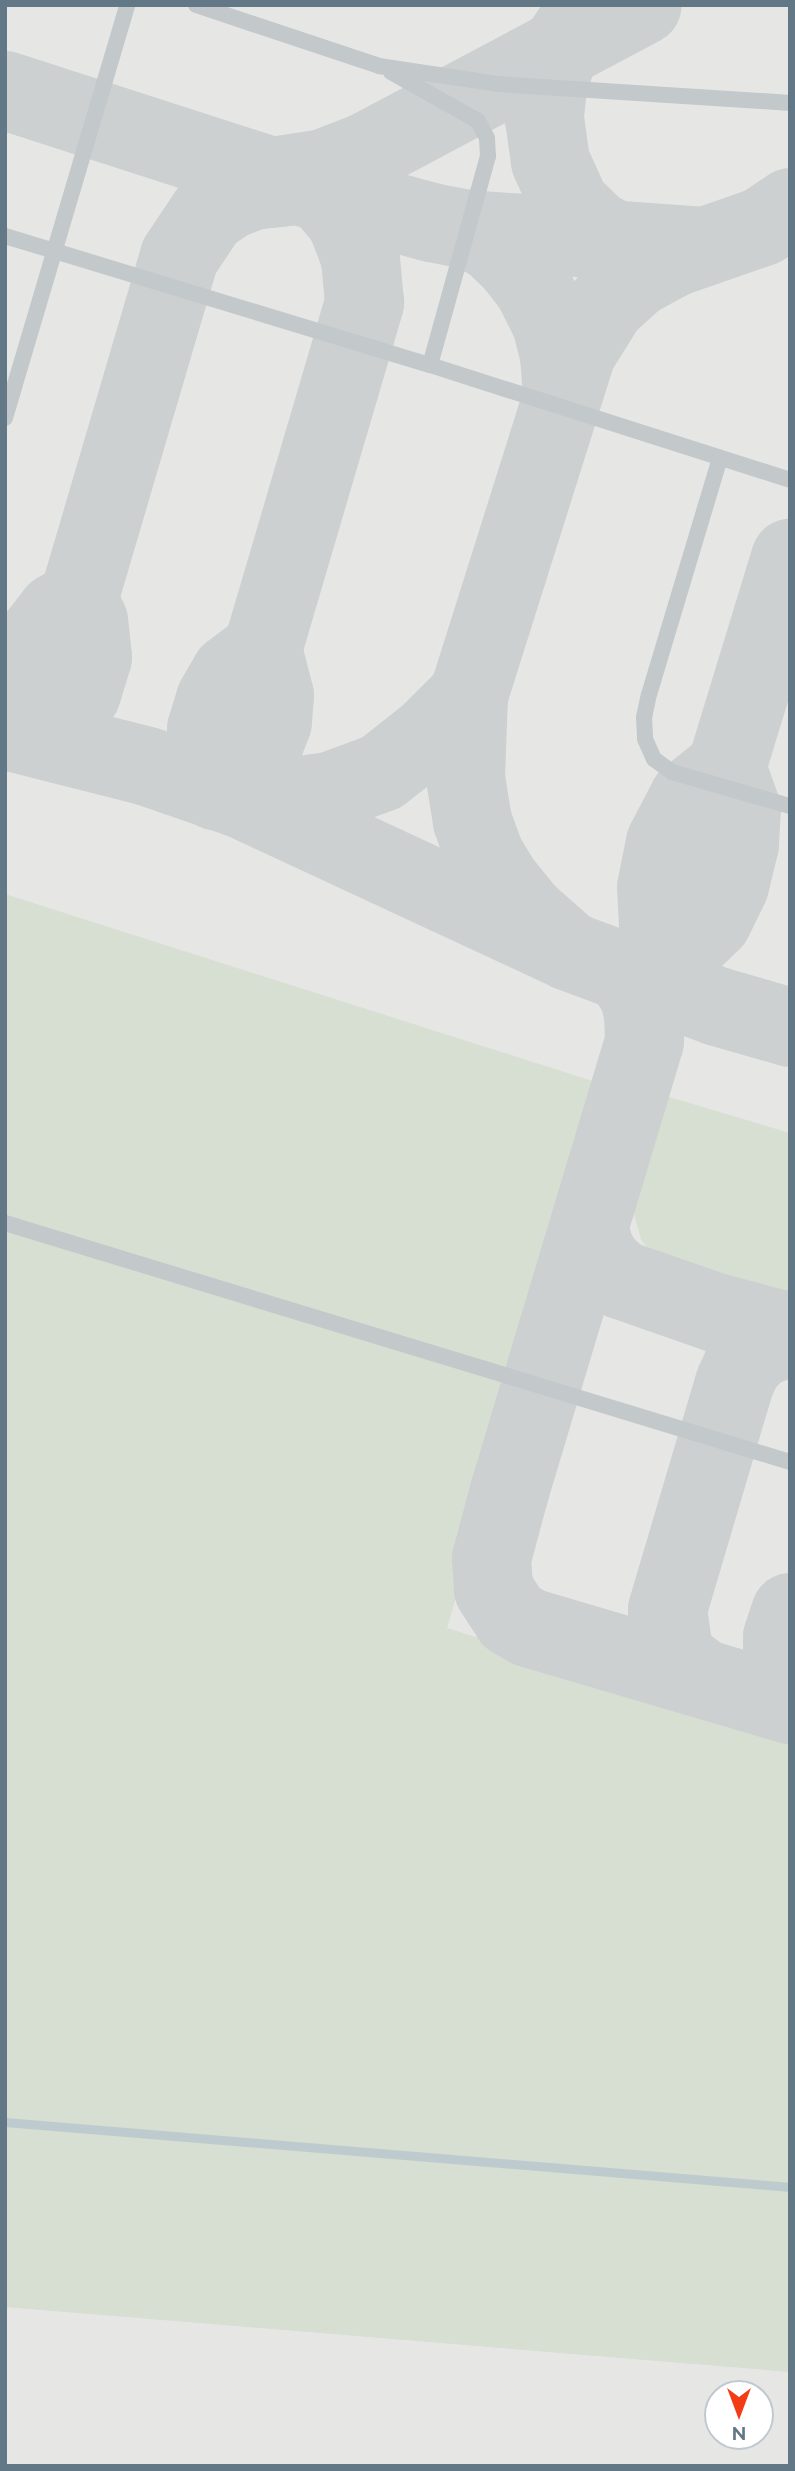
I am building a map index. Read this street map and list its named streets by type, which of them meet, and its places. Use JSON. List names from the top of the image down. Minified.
{"north":"bottom"}
